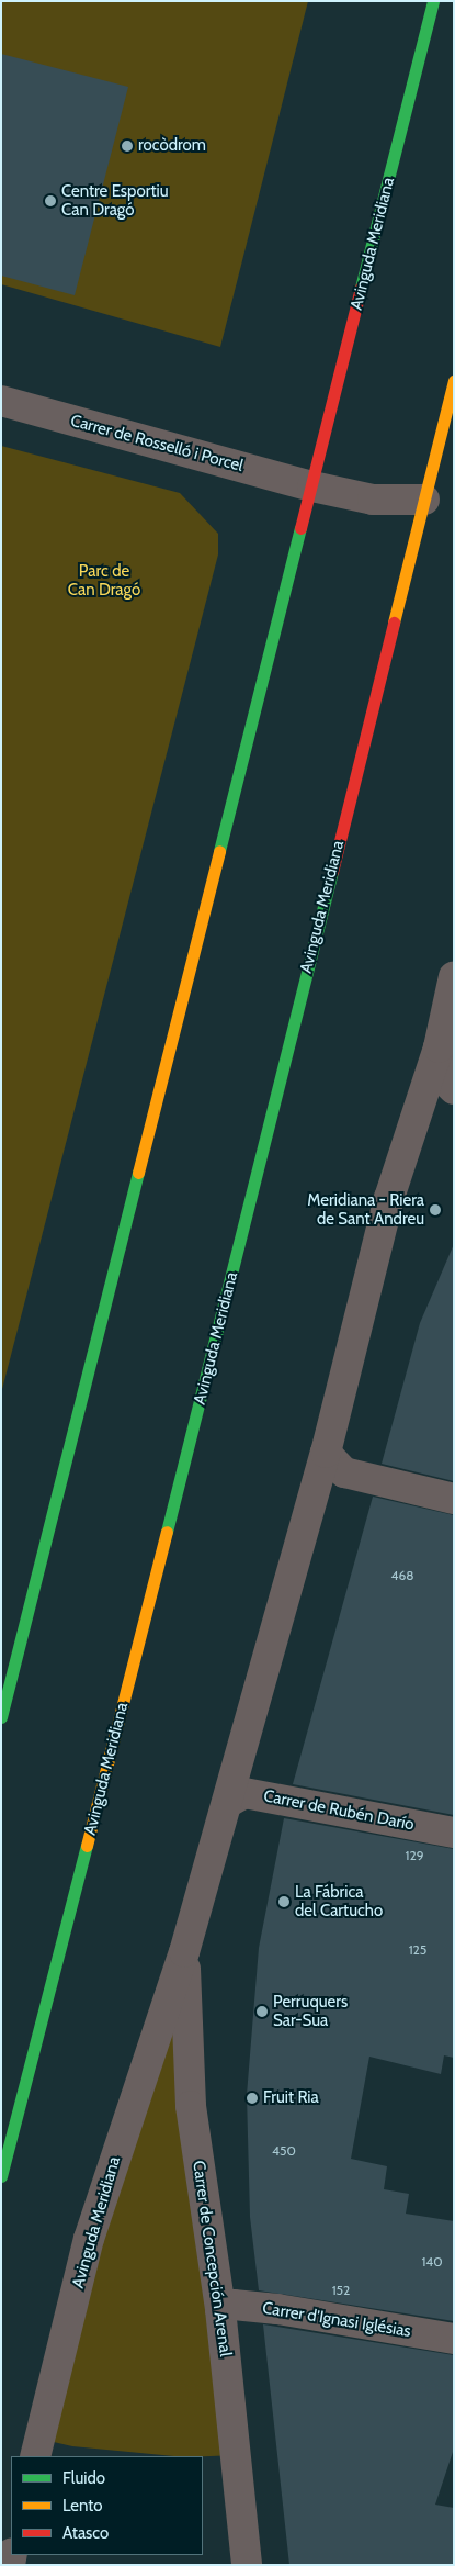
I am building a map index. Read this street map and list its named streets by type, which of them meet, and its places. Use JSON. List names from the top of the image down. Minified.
{"streets":{"main road":["Avinguda Meridiana"],"street":["Carrer de Rosselló i Porcel","Carrer de Rubén Darío","Carrer de Concepción Arenal","Carrer d'Ignasi Iglésias"]},"crossings":[["Avinguda Meridiana","Carrer de Rosselló i Porcel"],["Avinguda Meridiana","Carrer de Rubén Darío"],["Avinguda Meridiana","Carrer de Concepción Arenal"],["Carrer de Concepción Arenal","Carrer d'Ignasi Iglésias"]],"parks":["Parc de Can Dragó"],"places":["rocòdrom","Centre Esportiu Can Dragó","Meridiana - Riera de Sant Andreu","La Fábrica del Cartucho","Perruquers Sar-Sua","Fruit Ria"],"house_numbers":["468","129","125","450","140","152"],"legend":["Fluido","Lento","Atasco"]}
